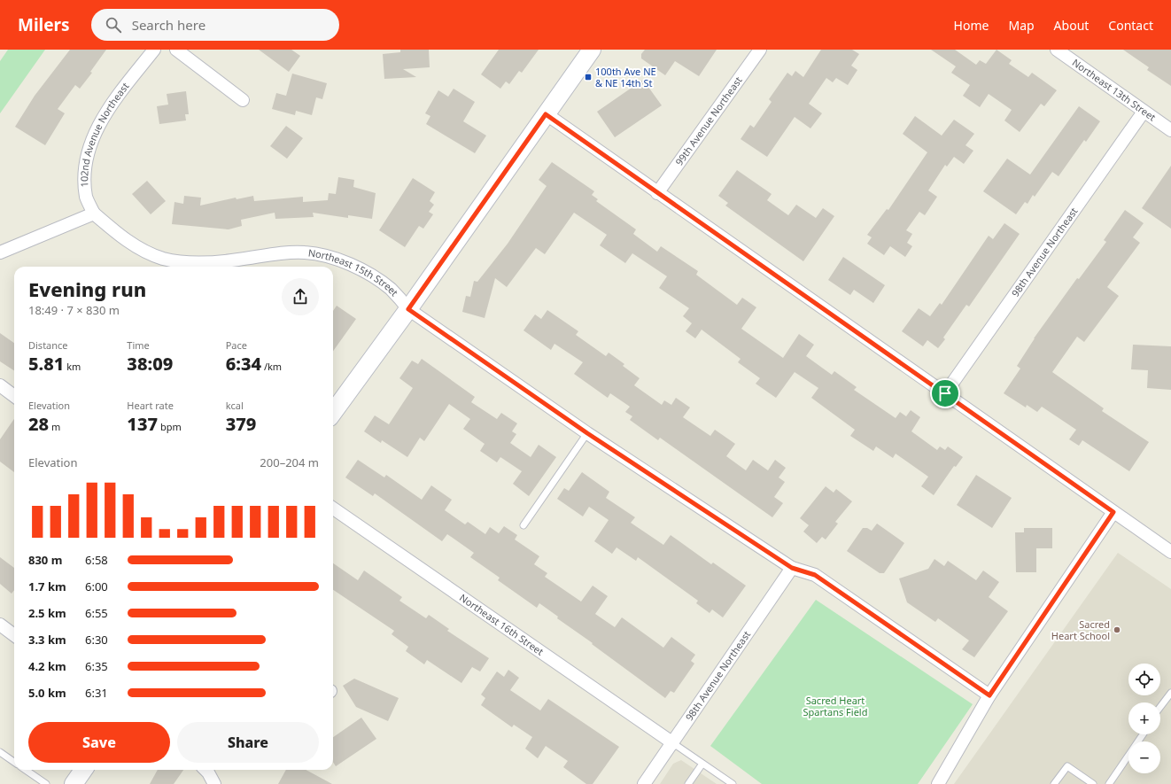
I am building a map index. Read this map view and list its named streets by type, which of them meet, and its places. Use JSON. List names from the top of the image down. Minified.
{"streets":{"street":["Northeast 13th Street","99th Avenue Northeast","102nd Avenue Northeast","98th Avenue Northeast","Northeast 15th Street","Northeast 16th Street"]},"crossings":[["Northeast 13th Street","98th Avenue Northeast"],["102nd Avenue Northeast","Northeast 15th Street"],["98th Avenue Northeast","Northeast 15th Street"],["98th Avenue Northeast","Northeast 16th Street"]],"parks":["Sacred Heart Spartans Field"],"places":{"transit":["100th Ave NE & NE 14th St"],"other":["Sacred Heart School"]},"page":{"header":"Milers","search":"Search here","nav":["Home","Map","About","Contact"],"heading":["Evening run","18:49 · 7 × 830 m"],"stats":[["Distance","5.81 km"],["Time","38:09"],["Pace","6:34 /km"],["Elevation","28 m"],["Heart rate","137 bpm"],["kcal","379"]],"chart":["Elevation","200–204 m"],"list":[{"name":"830 m","note":"6:58"},{"name":"1.7 km","note":"6:00"},{"name":"2.5 km","note":"6:55"},{"name":"3.3 km","note":"6:30"},{"name":"4.2 km","note":"6:35"},{"name":"5.0 km","note":"6:31"}],"map_buttons":["+","−"],"buttons":["Save","Share"]}}
